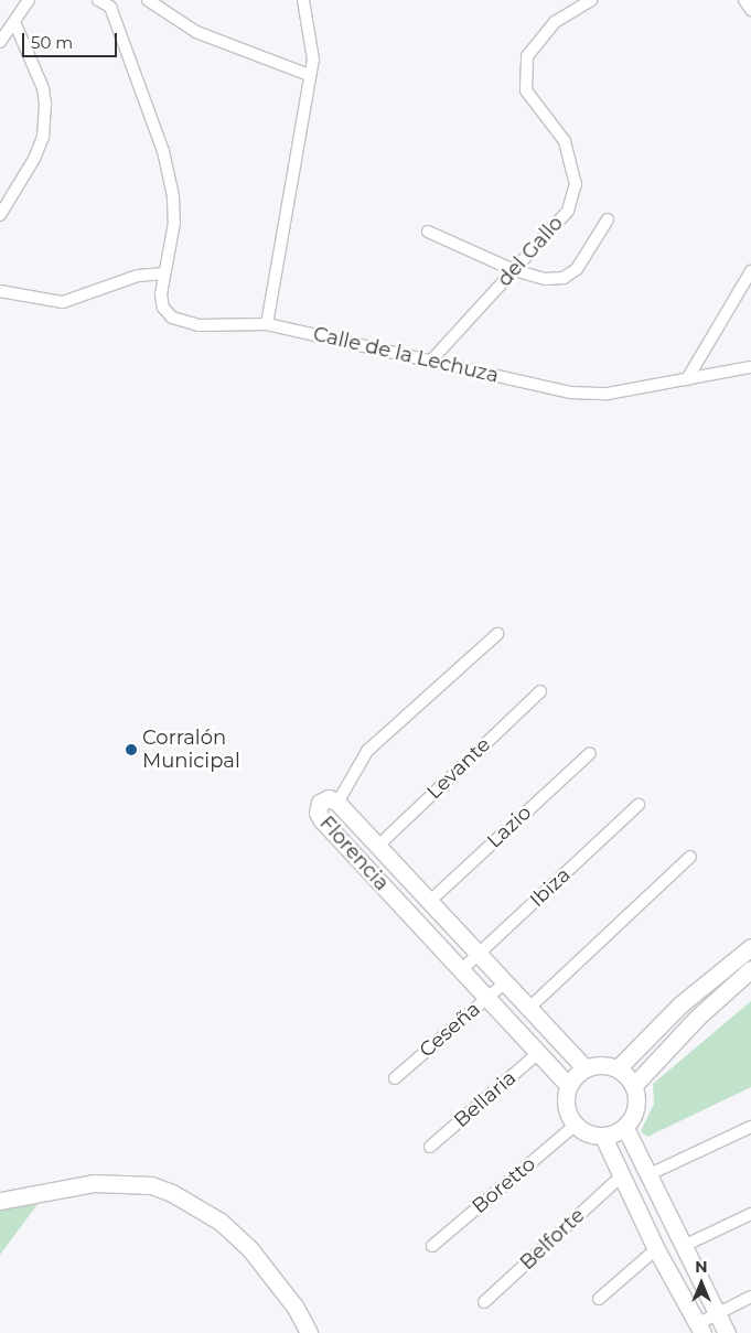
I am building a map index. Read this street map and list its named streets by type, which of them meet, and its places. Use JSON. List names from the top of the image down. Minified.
{"streets":{"street":["del Gallo","Calle de la Lechuza","Levante","Lazio","Florencia","Ibiza","Ceseña","Bellaria","Boretto","Belforte"]},"crossings":[["del Gallo","Calle de la Lechuza"],["Levante","Florencia"],["Lazio","Florencia"],["Florencia","Ibiza"],["Florencia","Ceseña"],["Florencia","Bellaria"],["Florencia","Boretto"]],"places":["Corralón Municipal"],"scale_bar":"50 m","north":"top"}
